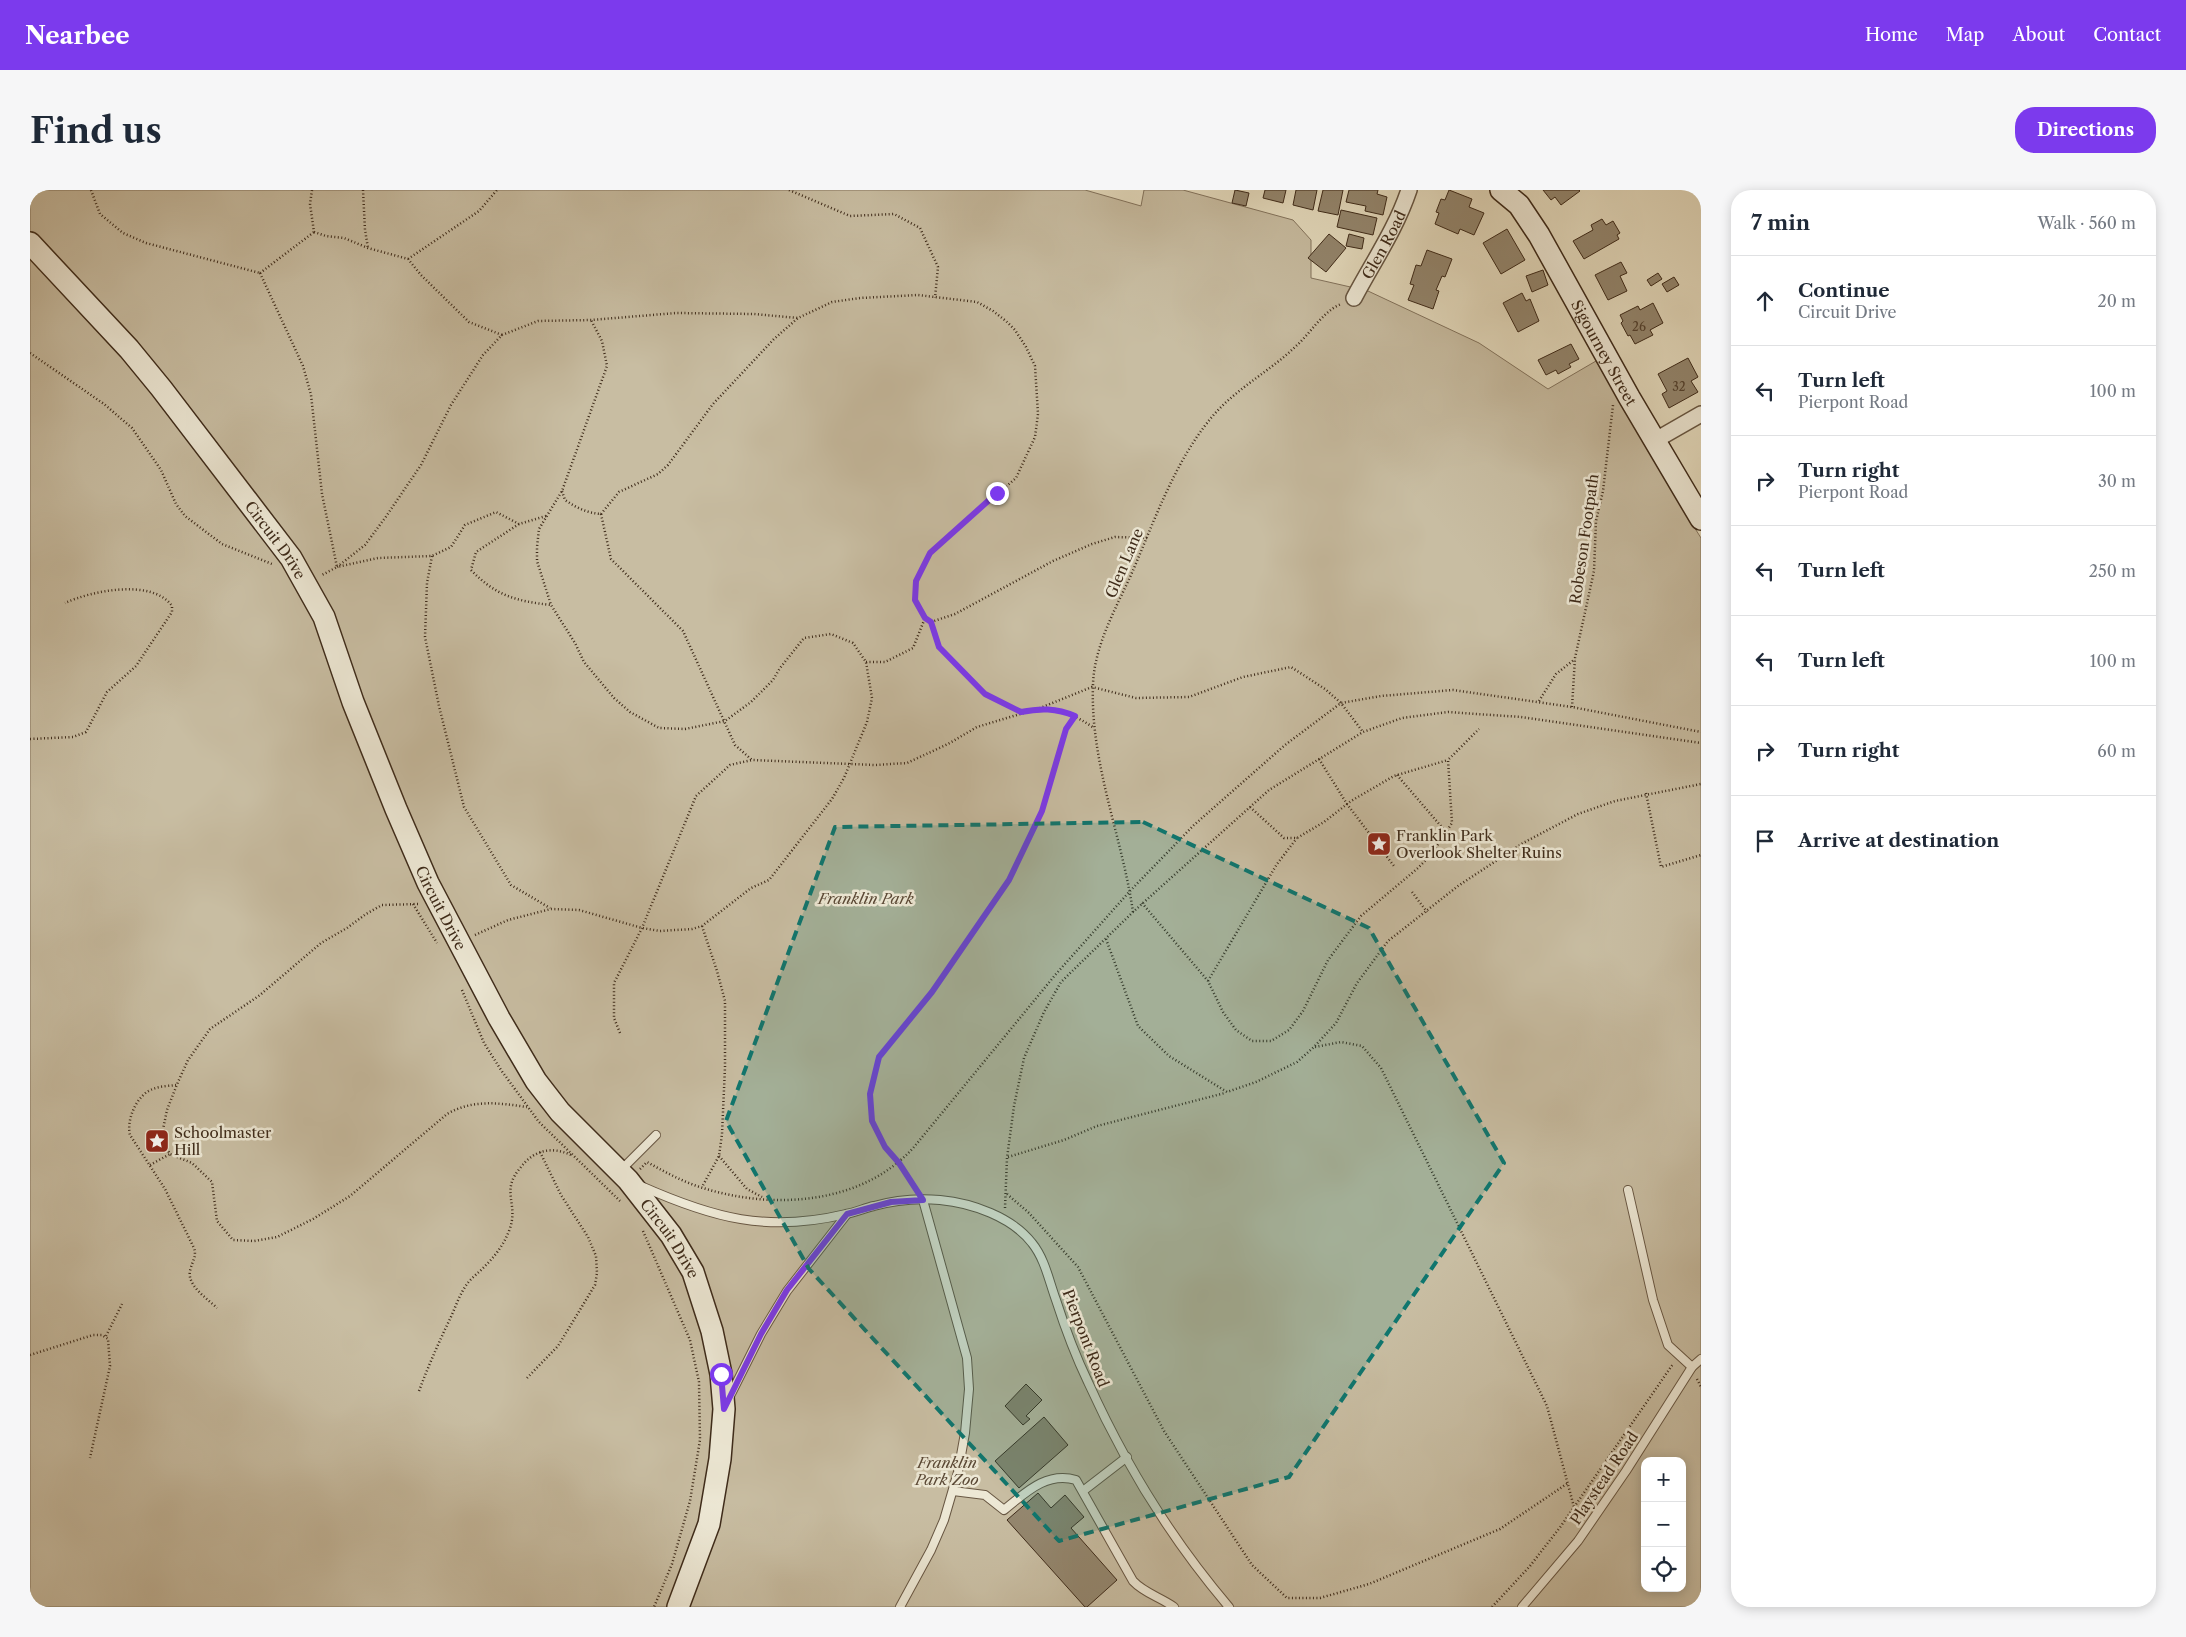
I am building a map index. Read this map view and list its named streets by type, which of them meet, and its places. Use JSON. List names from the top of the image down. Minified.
{"streets":{"main road":["Sigourney Street","Circuit Drive"],"street":["Glen Road"],"lane":["Pierpont Road","Playstead Road"],"path":["Robeson Footpath","Glen Lane"]},"crossings":[["Glen Road","Glen Lane"],["Circuit Drive","Pierpont Road"]],"parks":["Franklin Park","Franklin Park Zoo"],"places":{"place":["Franklin Park Overlook Shelter Ruins","Schoolmaster Hill"]},"house_numbers":["26","32"],"page":{"header":"Nearbee","nav":["Home","Map","About","Contact"],"buttons":"Directions","title":"Find us","heading":["7 min","Walk · 560 m"],"list":[["Continue","Circuit Drive","20 m"],["Turn left","Pierpont Road","100 m"],["Turn right","Pierpont Road","30 m"],["Turn left","250 m"],["Turn left","100 m"],["Turn right","60 m"],"Arrive at destination"],"map_buttons":["+","−"]}}
